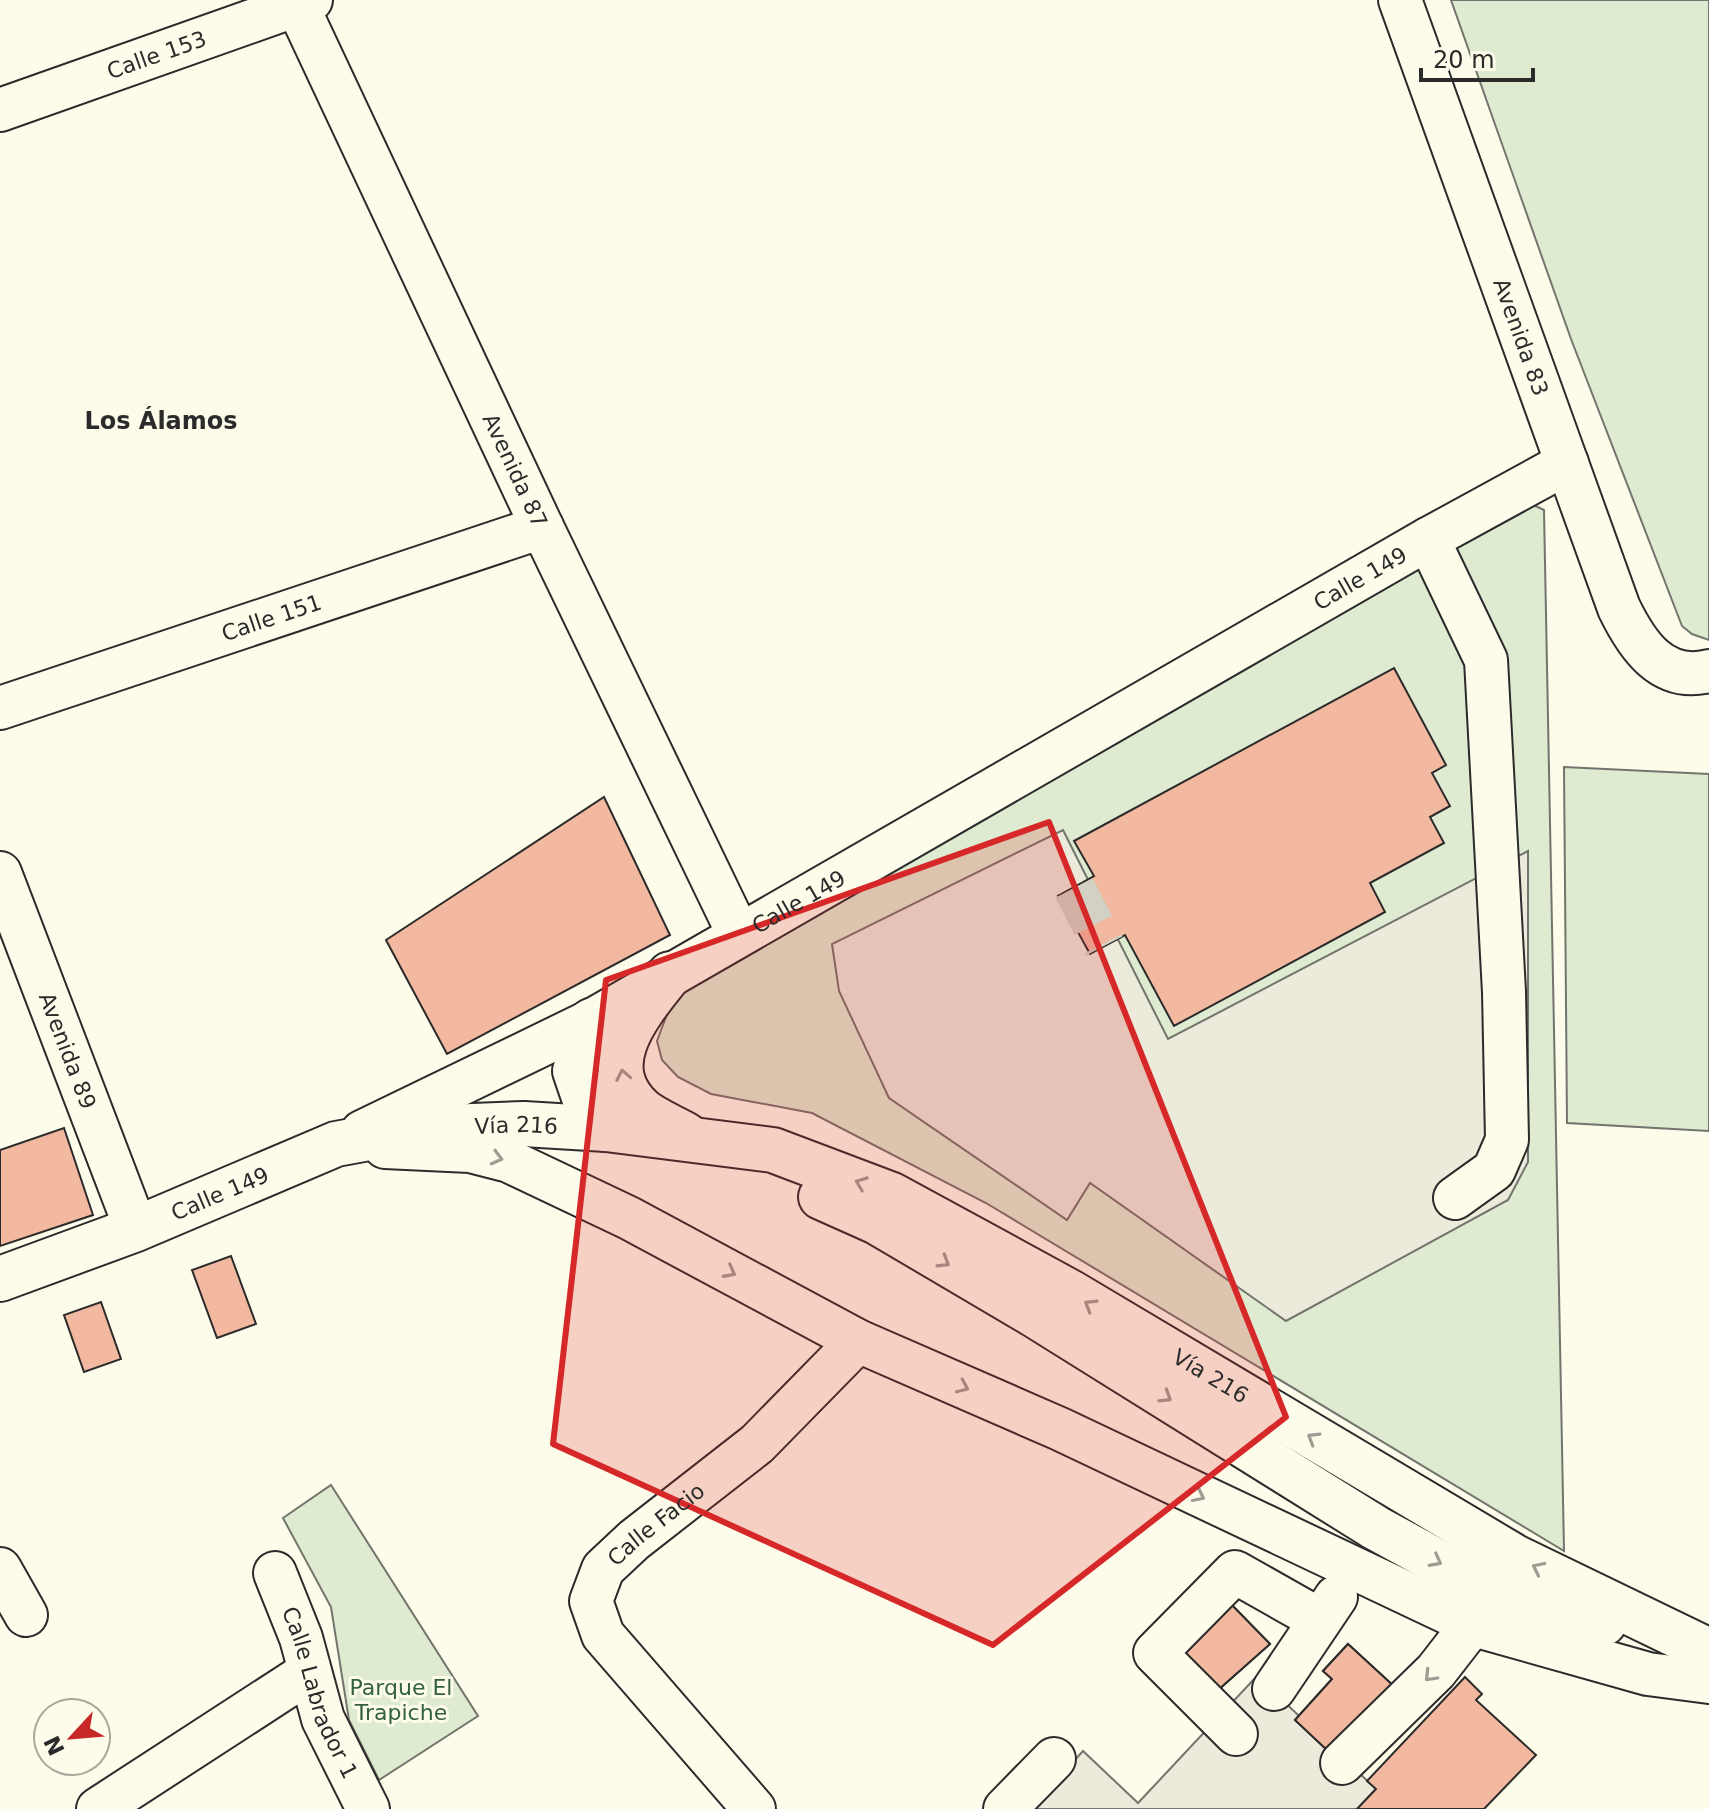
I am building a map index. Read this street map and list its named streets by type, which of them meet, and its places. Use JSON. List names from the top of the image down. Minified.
{"streets":{"main road":["Calle 149","Vía 216"],"street":["Calle 153","Avenida 83","Avenida 87","Calle 151","Avenida 89","Calle Facio","Calle Labrador 1"]},"crossings":[["Calle 153","Avenida 87"],["Avenida 83","Calle 149"],["Avenida 87","Calle 149"],["Avenida 87","Calle 151"],["Calle 149","Avenida 89"],["Calle 149","Vía 216"]],"districts":["Los Álamos"],"parks":["Parque El Trapiche"],"scale_bar":"20 m","north":"bottom left"}
